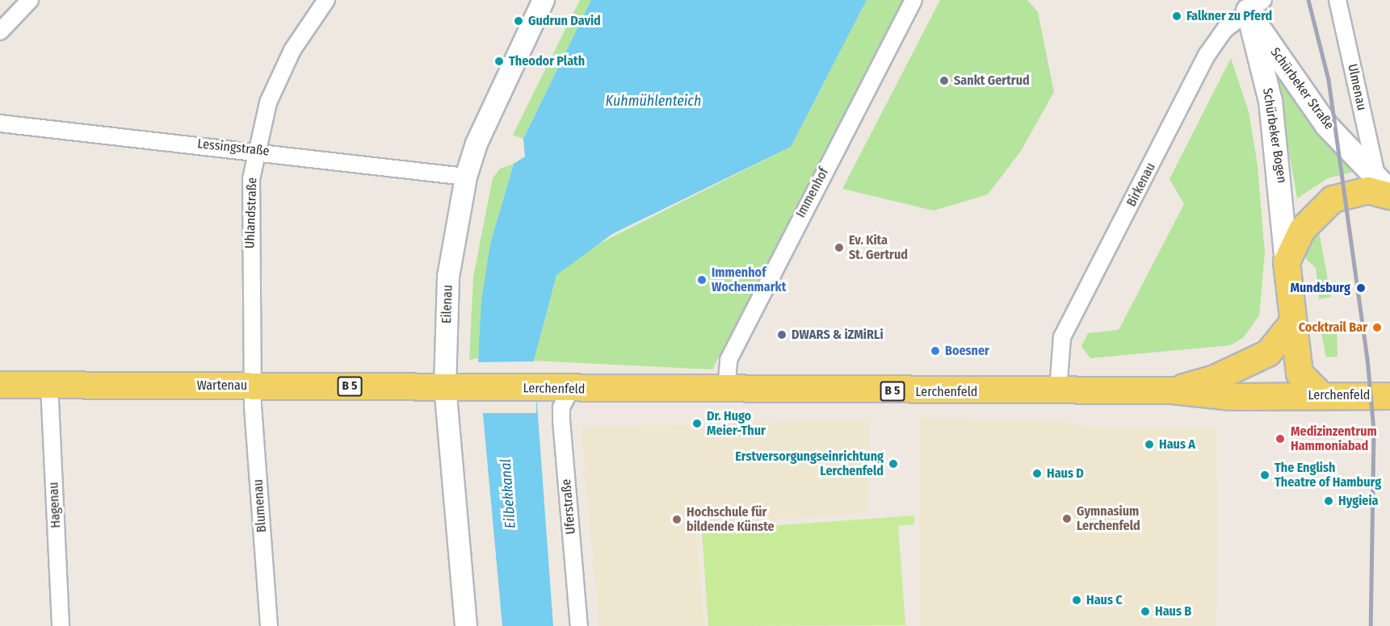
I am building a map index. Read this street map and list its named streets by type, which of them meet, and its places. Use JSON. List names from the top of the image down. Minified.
{"streets":{"main road":["Schürbeker Straße","Schürbeker Bogen","Wartenau","B 5","Lerchenfeld"],"street":["Ulmenau","Lessingstraße","Birkenau","Immenhof","Uhlandstraße","Eilenau","Hagenau","Blumenau","Uferstraße"]},"crossings":[["Ulmenau","Schürbeker Straße"],["Schürbeker Straße","Schürbeker Bogen"],["Schürbeker Straße","Birkenau"],["Schürbeker Bogen","Birkenau"],["Schürbeker Bogen","B 5"],["Schürbeker Bogen","Lerchenfeld"],["Lessingstraße","Uhlandstraße"],["Lessingstraße","Eilenau"],["Birkenau","Lerchenfeld"],["Immenhof","Lerchenfeld"],["Uhlandstraße","Wartenau"],["Uhlandstraße","Blumenau"],["Eilenau","Wartenau"],["Eilenau","Lerchenfeld"],["Wartenau","Lerchenfeld"],["Wartenau","Hagenau"],["Wartenau","Blumenau"],["B 5","Lerchenfeld"],["Lerchenfeld","Uferstraße"]],"water":["Kuhmühlenteich","Eilbekkanal"],"places":["Falkner zu Pferd","Gudrun David","Theodor Plath","Sankt Gertrud","Ev. Kita St. Gertrud","Immenhof Wochenmarkt","Mundsburg","Cocktrail Bar","DWARS & iZMiRLi","Boesner","Dr. Hugo Meier-Thur","Medizinzentrum Hammoniabad","Haus A","Erstversorgungseinrichtung Lerchenfeld","Haus D","The English Theatre of Hamburg","Hygieia","Gymnasium Lerchenfeld","Hochschule für bildende Künste","Haus C","Haus B"]}
